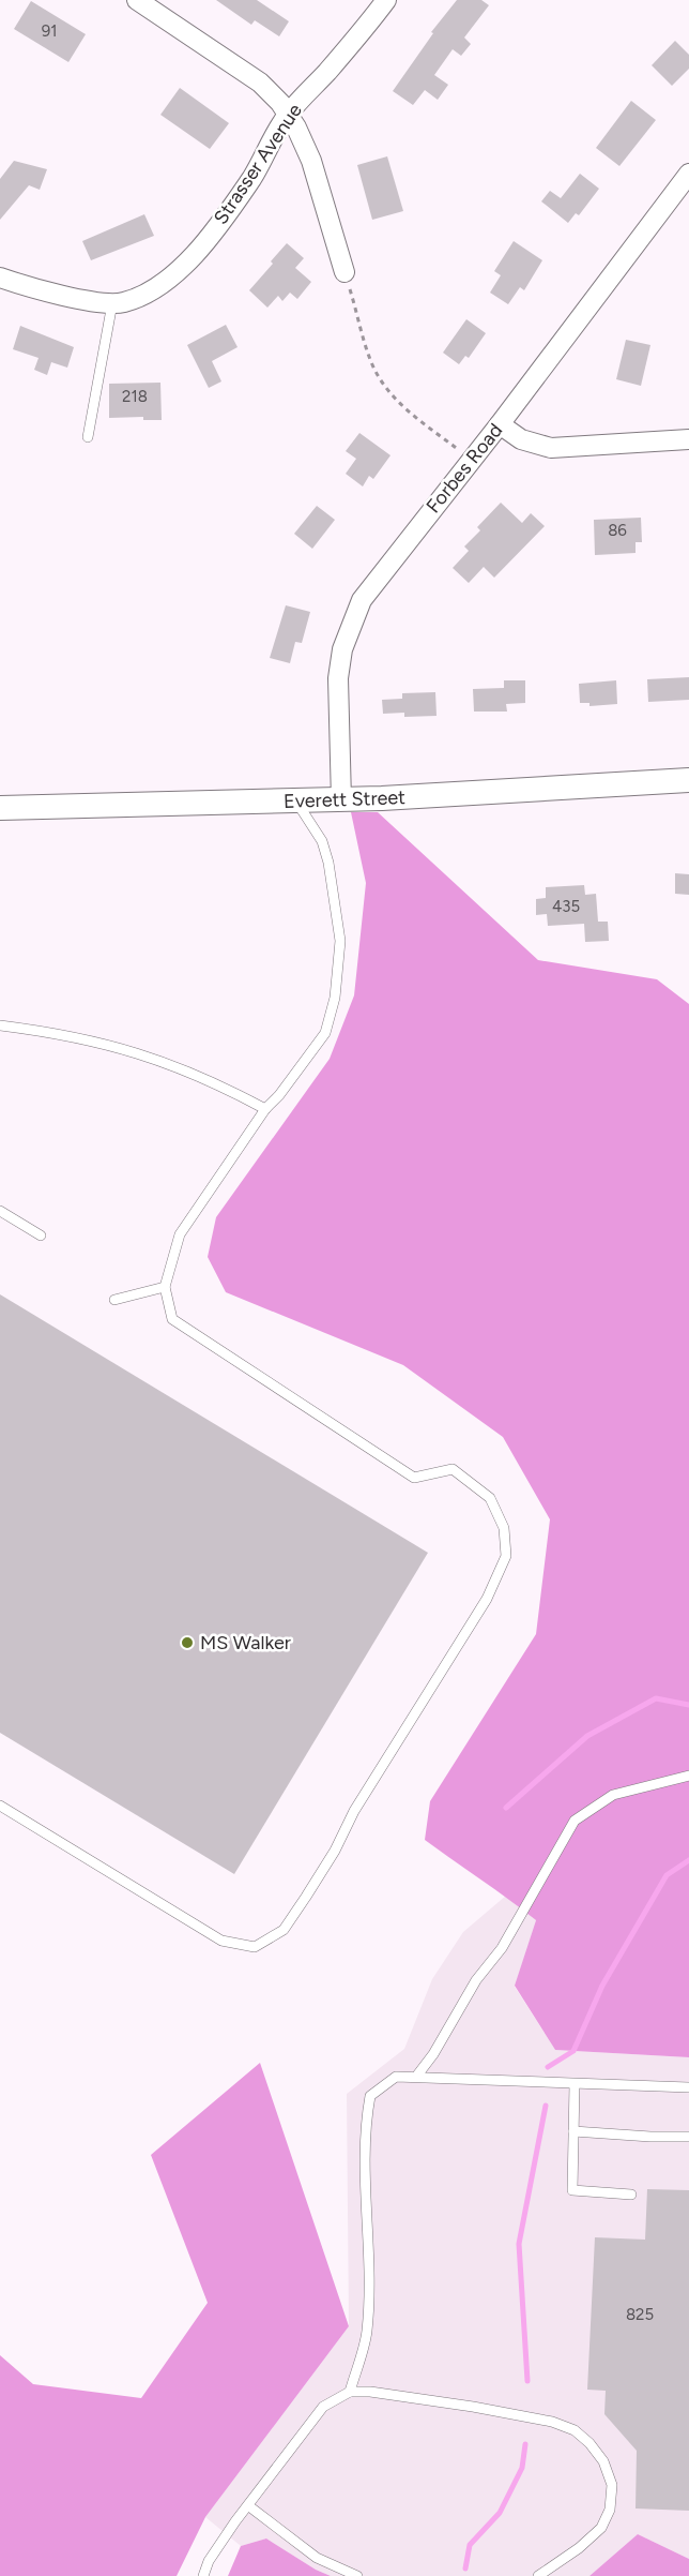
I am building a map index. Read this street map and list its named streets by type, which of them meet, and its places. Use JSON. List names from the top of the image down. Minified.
{"streets":{"street":["Strasser Avenue","Forbes Road","Everett Street"]},"crossings":[["Forbes Road","Everett Street"]],"places":["MS Walker"],"house_numbers":["91","218","86","435","825"]}
